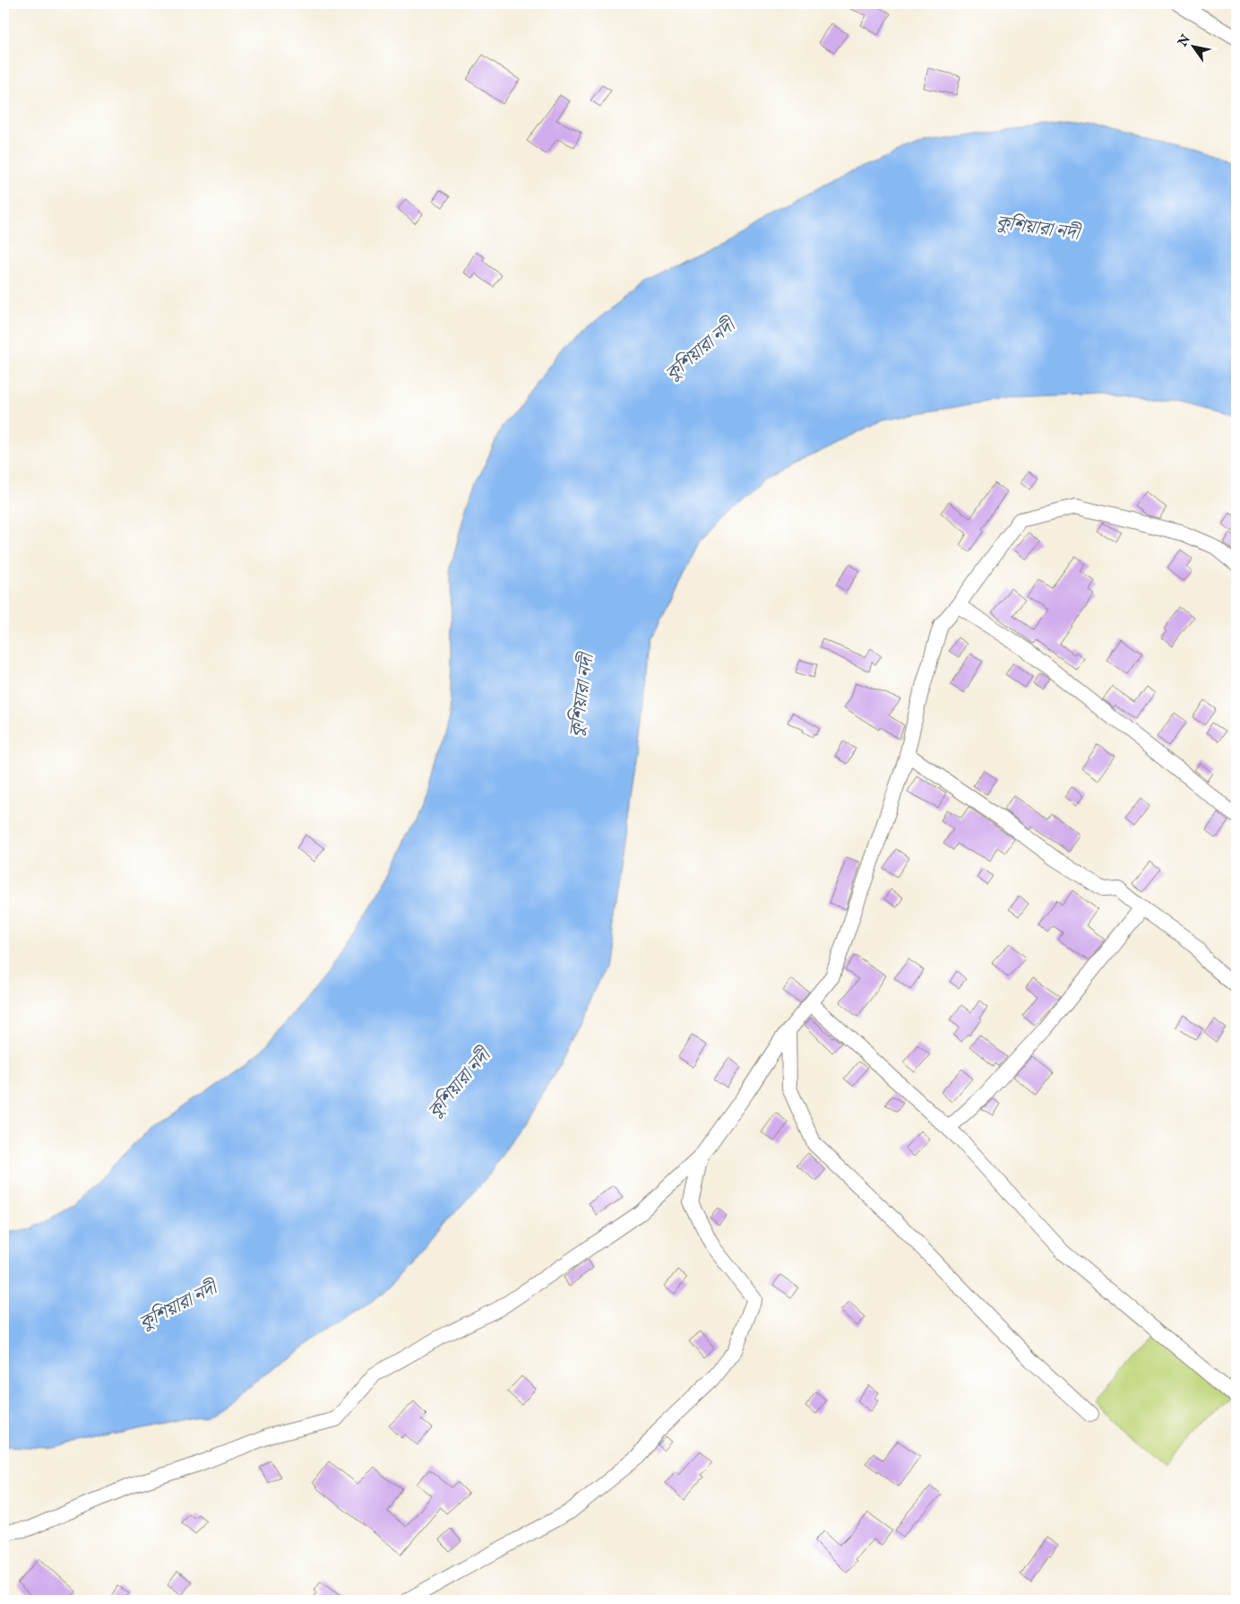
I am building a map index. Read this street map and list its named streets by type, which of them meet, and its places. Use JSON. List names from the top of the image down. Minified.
{"water":["কুশিয়ারা নদী"],"north":"top left"}
